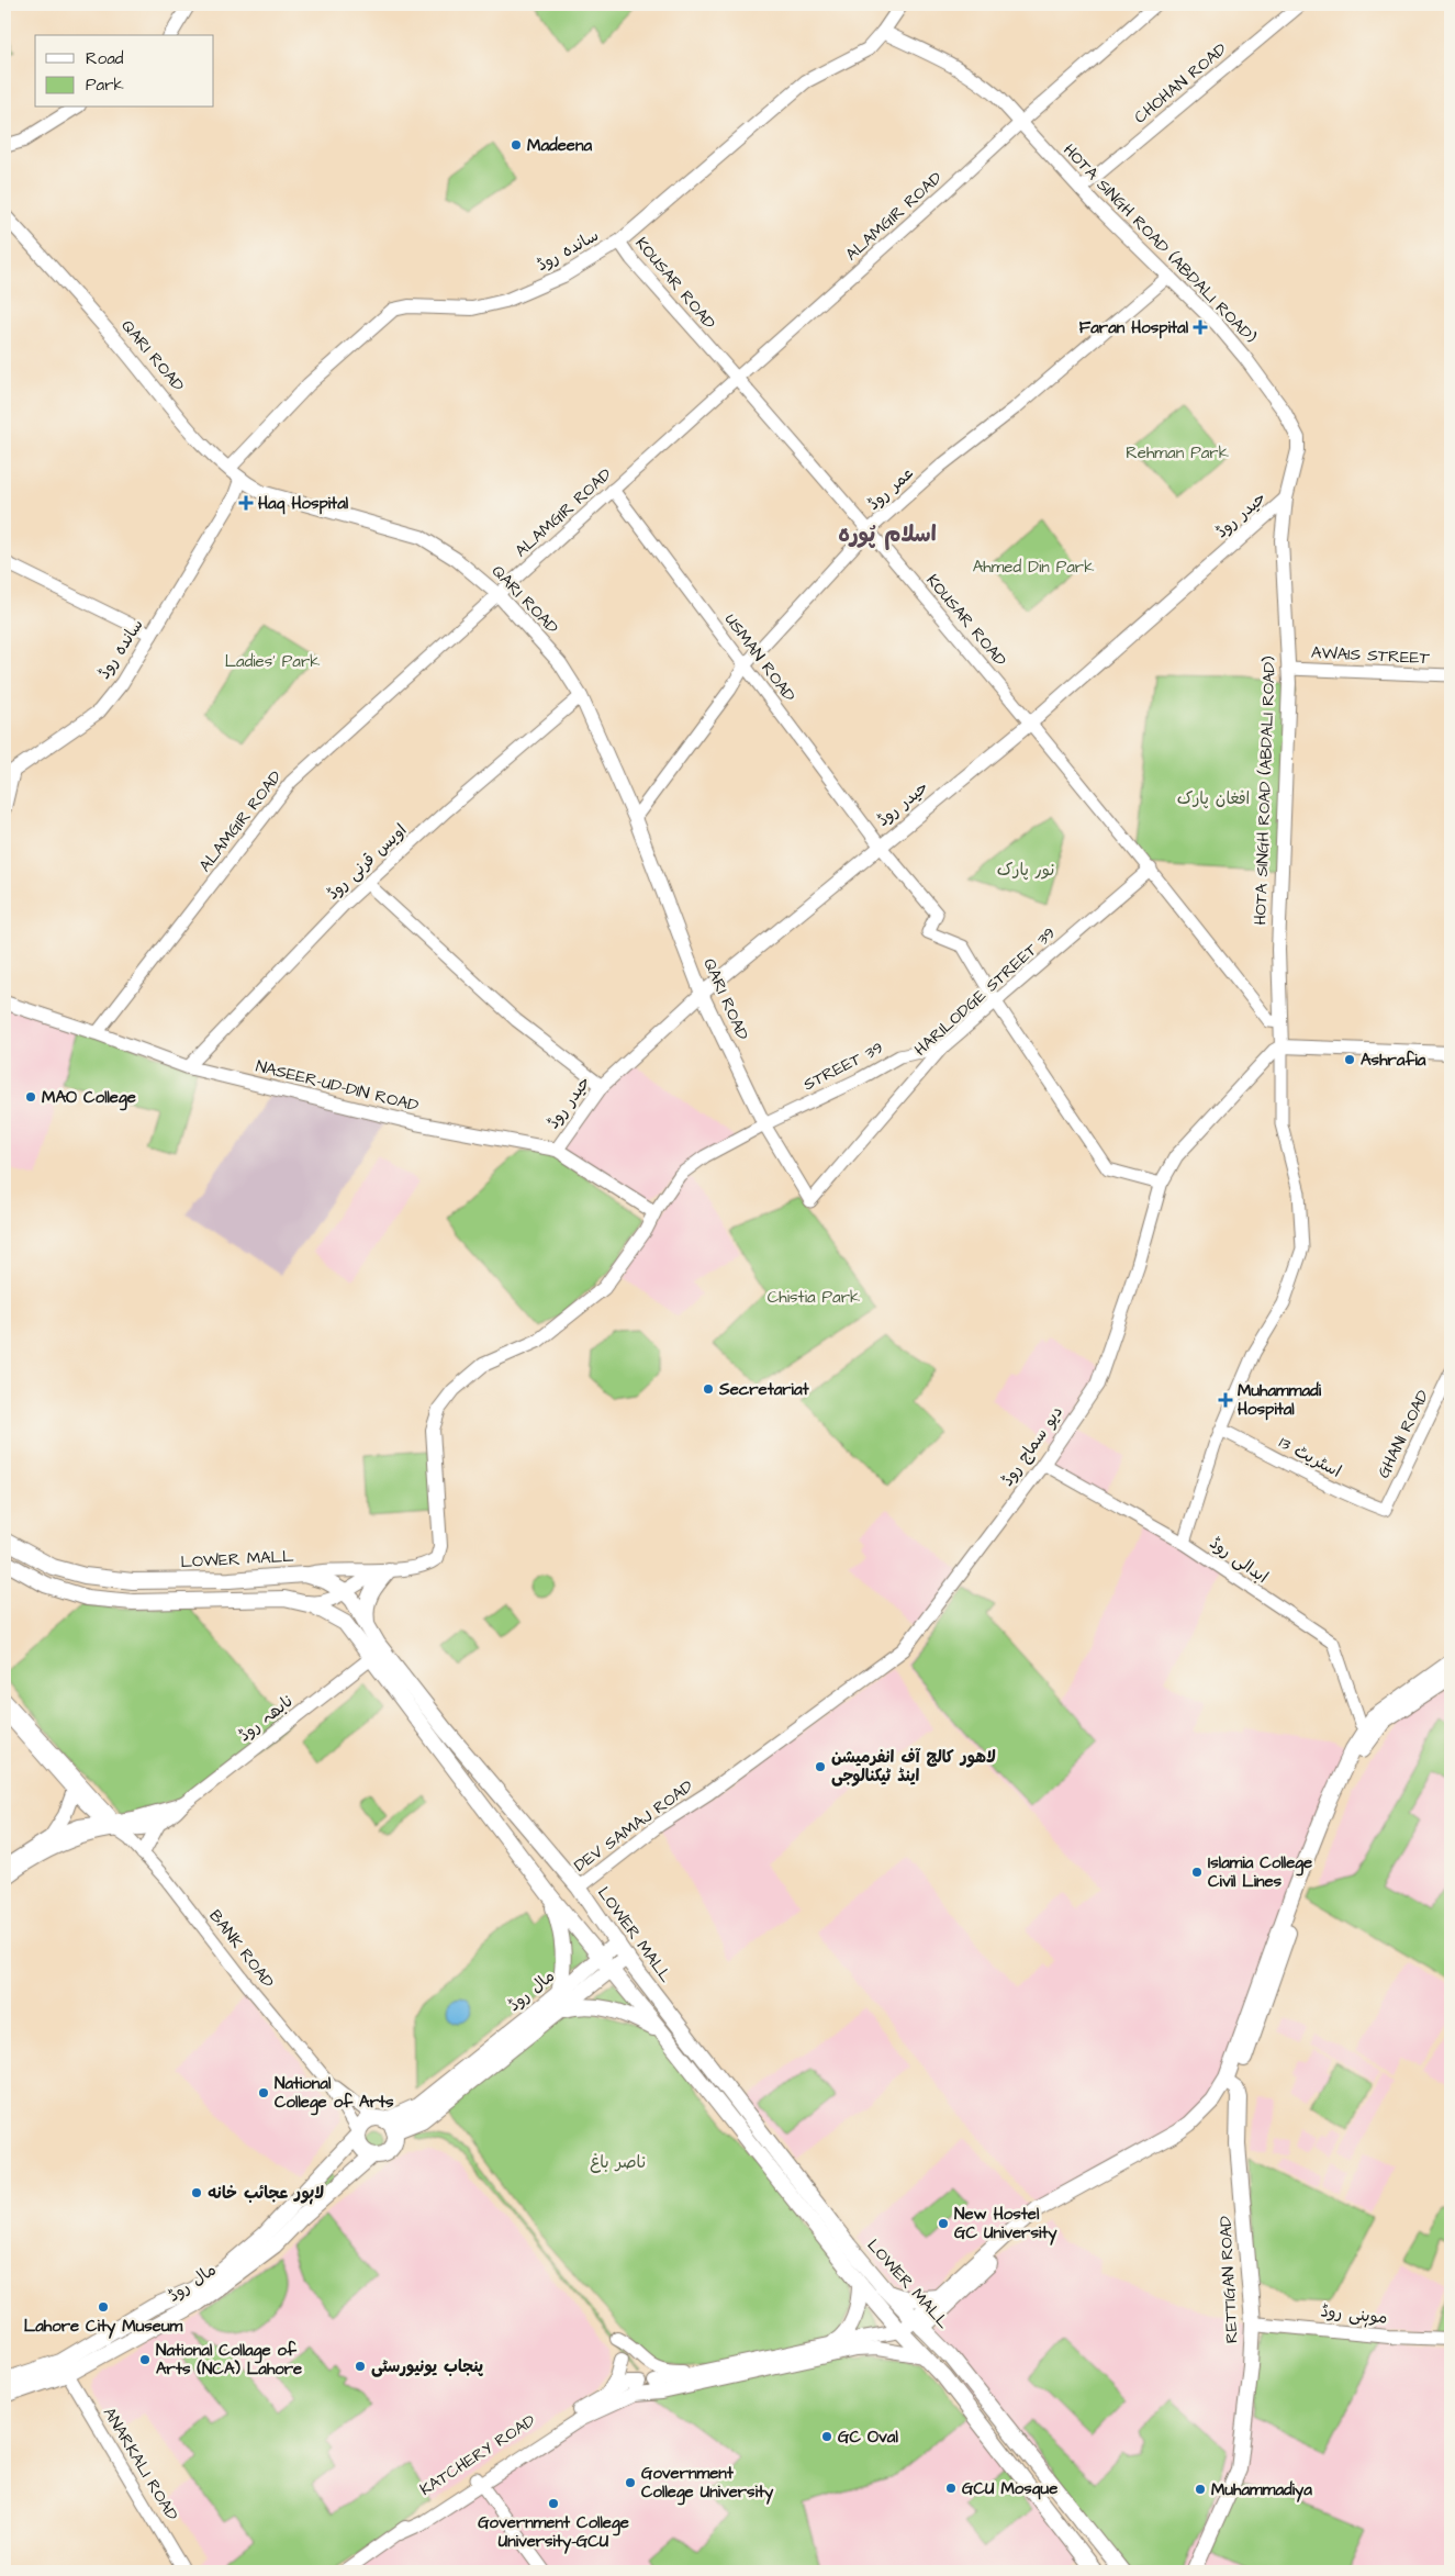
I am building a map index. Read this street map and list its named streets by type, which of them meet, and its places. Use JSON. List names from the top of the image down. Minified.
{"streets":{"main road":["HOTA SINGH ROAD (ABDALI ROAD)","ساندہ روڈ","QARI ROAD","حیدر روڈ","NASEER-UD-DIN ROAD","دیو سماج روڈ","LOWER MALL","نابھہ روڈ","DEV SAMAJ ROAD","مال روڈ","RETTIGAN ROAD","موہنی روڈ","KATCHERY ROAD"],"street":["CHOHAN ROAD","ALAMGIR ROAD","KOUSAR ROAD","عمر روڈ","AWAIS STREET","USMAN ROAD","اویس قرنی روڈ","HARILODGE STREET 39","STREET 39","GHANI ROAD","اسٹریٹ 13","ابدالی روڈ","BANK ROAD","ANARKALI ROAD"]},"crossings":[["CHOHAN ROAD","HOTA SINGH ROAD (ABDALI ROAD)"],["ALAMGIR ROAD","HOTA SINGH ROAD (ABDALI ROAD)"],["ALAMGIR ROAD","KOUSAR ROAD"],["ALAMGIR ROAD","QARI ROAD"],["ALAMGIR ROAD","USMAN ROAD"],["ALAMGIR ROAD","NASEER-UD-DIN ROAD"],["HOTA SINGH ROAD (ABDALI ROAD)","ساندہ روڈ"],["HOTA SINGH ROAD (ABDALI ROAD)","KOUSAR ROAD"],["HOTA SINGH ROAD (ABDALI ROAD)","عمر روڈ"],["HOTA SINGH ROAD (ABDALI ROAD)","حیدر روڈ"],["HOTA SINGH ROAD (ABDALI ROAD)","AWAIS STREET"],["HOTA SINGH ROAD (ABDALI ROAD)","دیو سماج روڈ"],["HOTA SINGH ROAD (ABDALI ROAD)","اسٹریٹ 13"],["HOTA SINGH ROAD (ABDALI ROAD)","ابدالی روڈ"],["ساندہ روڈ","KOUSAR ROAD"],["ساندہ روڈ","QARI ROAD"],["KOUSAR ROAD","عمر روڈ"],["KOUSAR ROAD","حیدر روڈ"],["KOUSAR ROAD","HARILODGE STREET 39"],["QARI ROAD","عمر روڈ"],["QARI ROAD","حیدر روڈ"],["QARI ROAD","اویس قرنی روڈ"],["QARI ROAD","HARILODGE STREET 39"],["QARI ROAD","STREET 39"],["عمر روڈ","USMAN ROAD"],["حیدر روڈ","USMAN ROAD"],["حیدر روڈ","NASEER-UD-DIN ROAD"],["USMAN ROAD","HARILODGE STREET 39"],["اویس قرنی روڈ","NASEER-UD-DIN ROAD"],["HARILODGE STREET 39","STREET 39"],["STREET 39","NASEER-UD-DIN ROAD"],["GHANI ROAD","اسٹریٹ 13"],["دیو سماج روڈ","ابدالی روڈ"],["دیو سماج روڈ","DEV SAMAJ ROAD"],["LOWER MALL","نابھہ روڈ"],["LOWER MALL","DEV SAMAJ ROAD"],["LOWER MALL","مال روڈ"],["LOWER MALL","KATCHERY ROAD"],["نابھہ روڈ","BANK ROAD"],["BANK ROAD","مال روڈ"],["مال روڈ","ANARKALI ROAD"],["RETTIGAN ROAD","موہنی روڈ"]],"districts":["اسلام پُورہ"],"parks":["Rehman Park","Ahmed Din Park","Ladies' Park","افغان پارک","نور پارک","Chistia Park","ناصر باغ"],"places":{"other":["Madeena","Ashrafia","MAO College","Secretariat","لاھور کالج آف انفرمیشن اینڈ ٹیکنالوجی","Islamia College Civil Lines","National College of Arts","لاہور عجائب خانه","New Hostel GC University","Lahore City Museum","National Collage of Arts (NCA) Lahore","پنجاب یونیورسٹی","GC Oval","Government College University","GCU Mosque","Muhammadiya","Government College University-GCU"],"health":["Faran Hospital","Haq Hospital","Muhammadi Hospital"]},"legend":["Road","Park"]}
